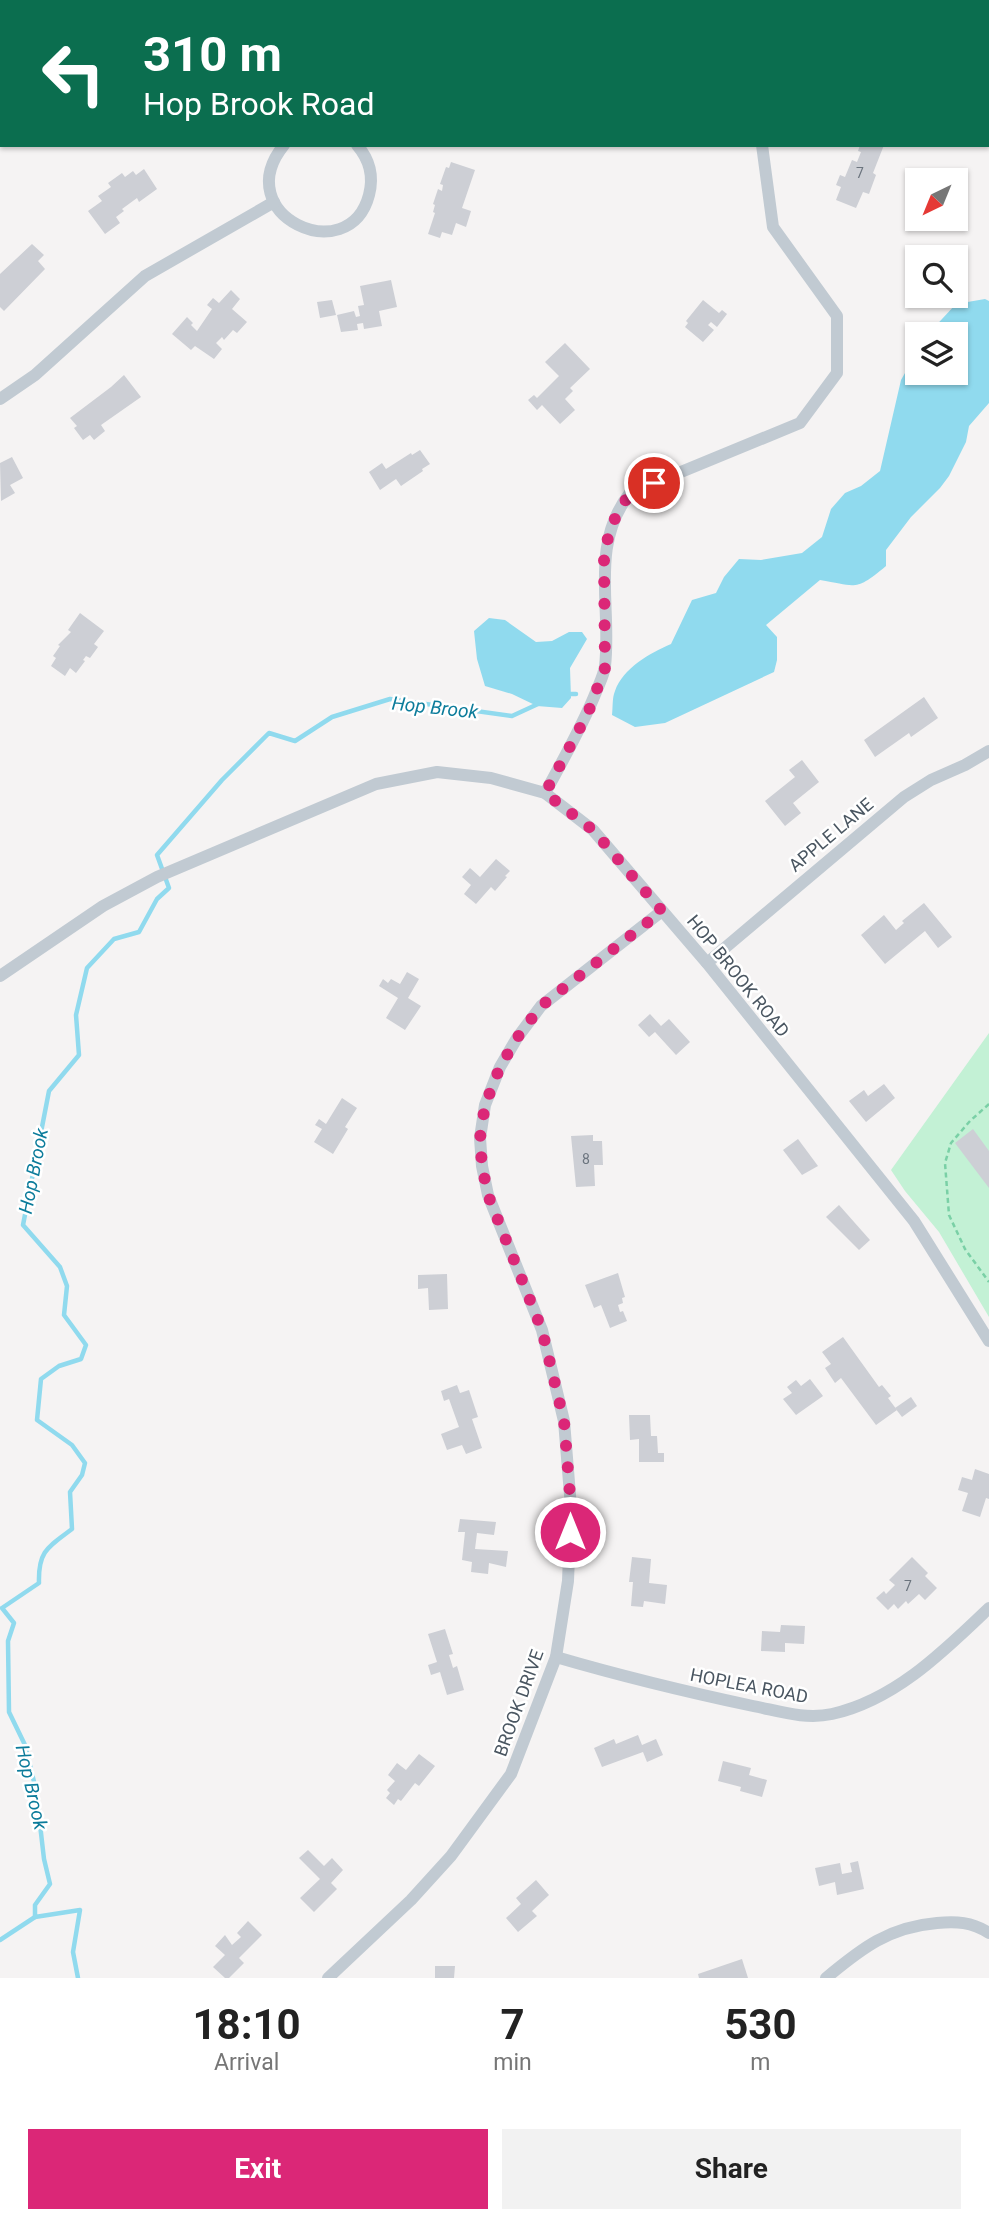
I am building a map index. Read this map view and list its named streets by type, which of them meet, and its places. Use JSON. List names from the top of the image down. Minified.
{"streets":{"street":["APPLE LANE","HOP BROOK ROAD","HOPLEA ROAD","BROOK DRIVE"]},"crossings":[["APPLE LANE","HOP BROOK ROAD"],["HOP BROOK ROAD","BROOK DRIVE"],["HOPLEA ROAD","BROOK DRIVE"]],"water":["Hop Brook"],"house_numbers":["7","8","7"],"north":"bottom left","page":{"turn":["310 m","Hop Brook Road"],"eta":["18:10","Arrival","7","min","530","m"],"buttons":["Exit","Share"]}}
